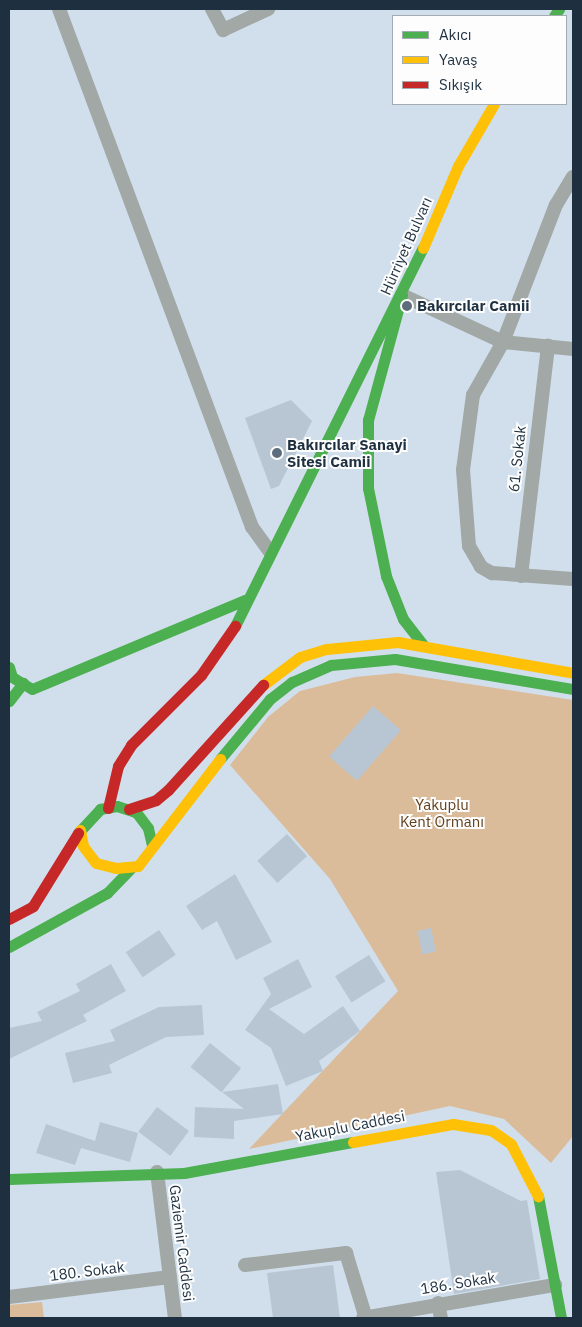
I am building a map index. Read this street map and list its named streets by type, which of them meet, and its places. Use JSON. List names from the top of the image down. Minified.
{"streets":{"main road":["Hürriyet Bulvarı","Yakuplu Caddesi"],"street":["61. Sokak","Gaziemir Caddesi","180. Sokak","186. Sokak"]},"crossings":[["Yakuplu Caddesi","Gaziemir Caddesi"],["Yakuplu Caddesi","186. Sokak"],["Gaziemir Caddesi","180. Sokak"]],"parks":["Yakuplu Kent Ormanı"],"places":["Bakırcılar Camii","Bakırcılar Sanayi Sitesi Camii"],"legend":["Akıcı","Yavaş","Sıkışık"]}
